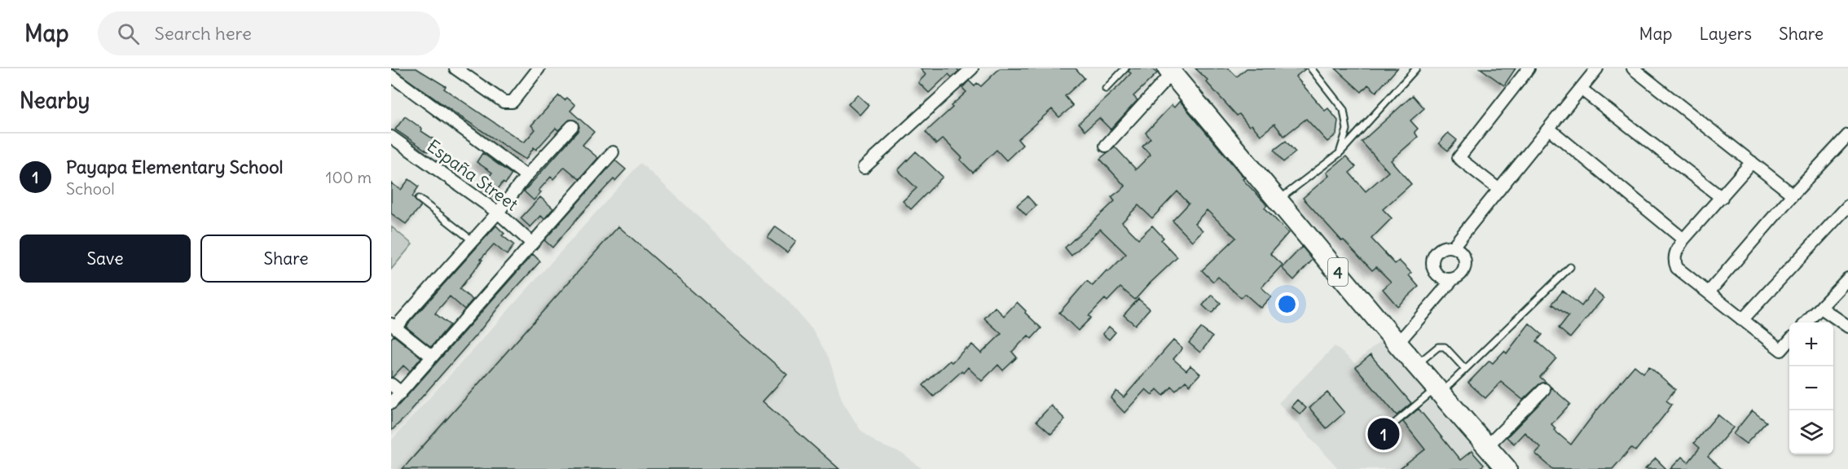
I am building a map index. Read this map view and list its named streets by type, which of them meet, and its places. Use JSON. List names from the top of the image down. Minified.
{"streets":{"highway":["4"],"street":["España Street"]},"page":{"header":"Map","search":"Search here","nav":["Map","Layers","Share"],"heading":"Nearby","list":[{"mark":"1","name":"Payapa Elementary School","note":"School","value":"100 m"}],"buttons":["Save","Share"],"map_buttons":["+","−"],"pins":"1"}}
